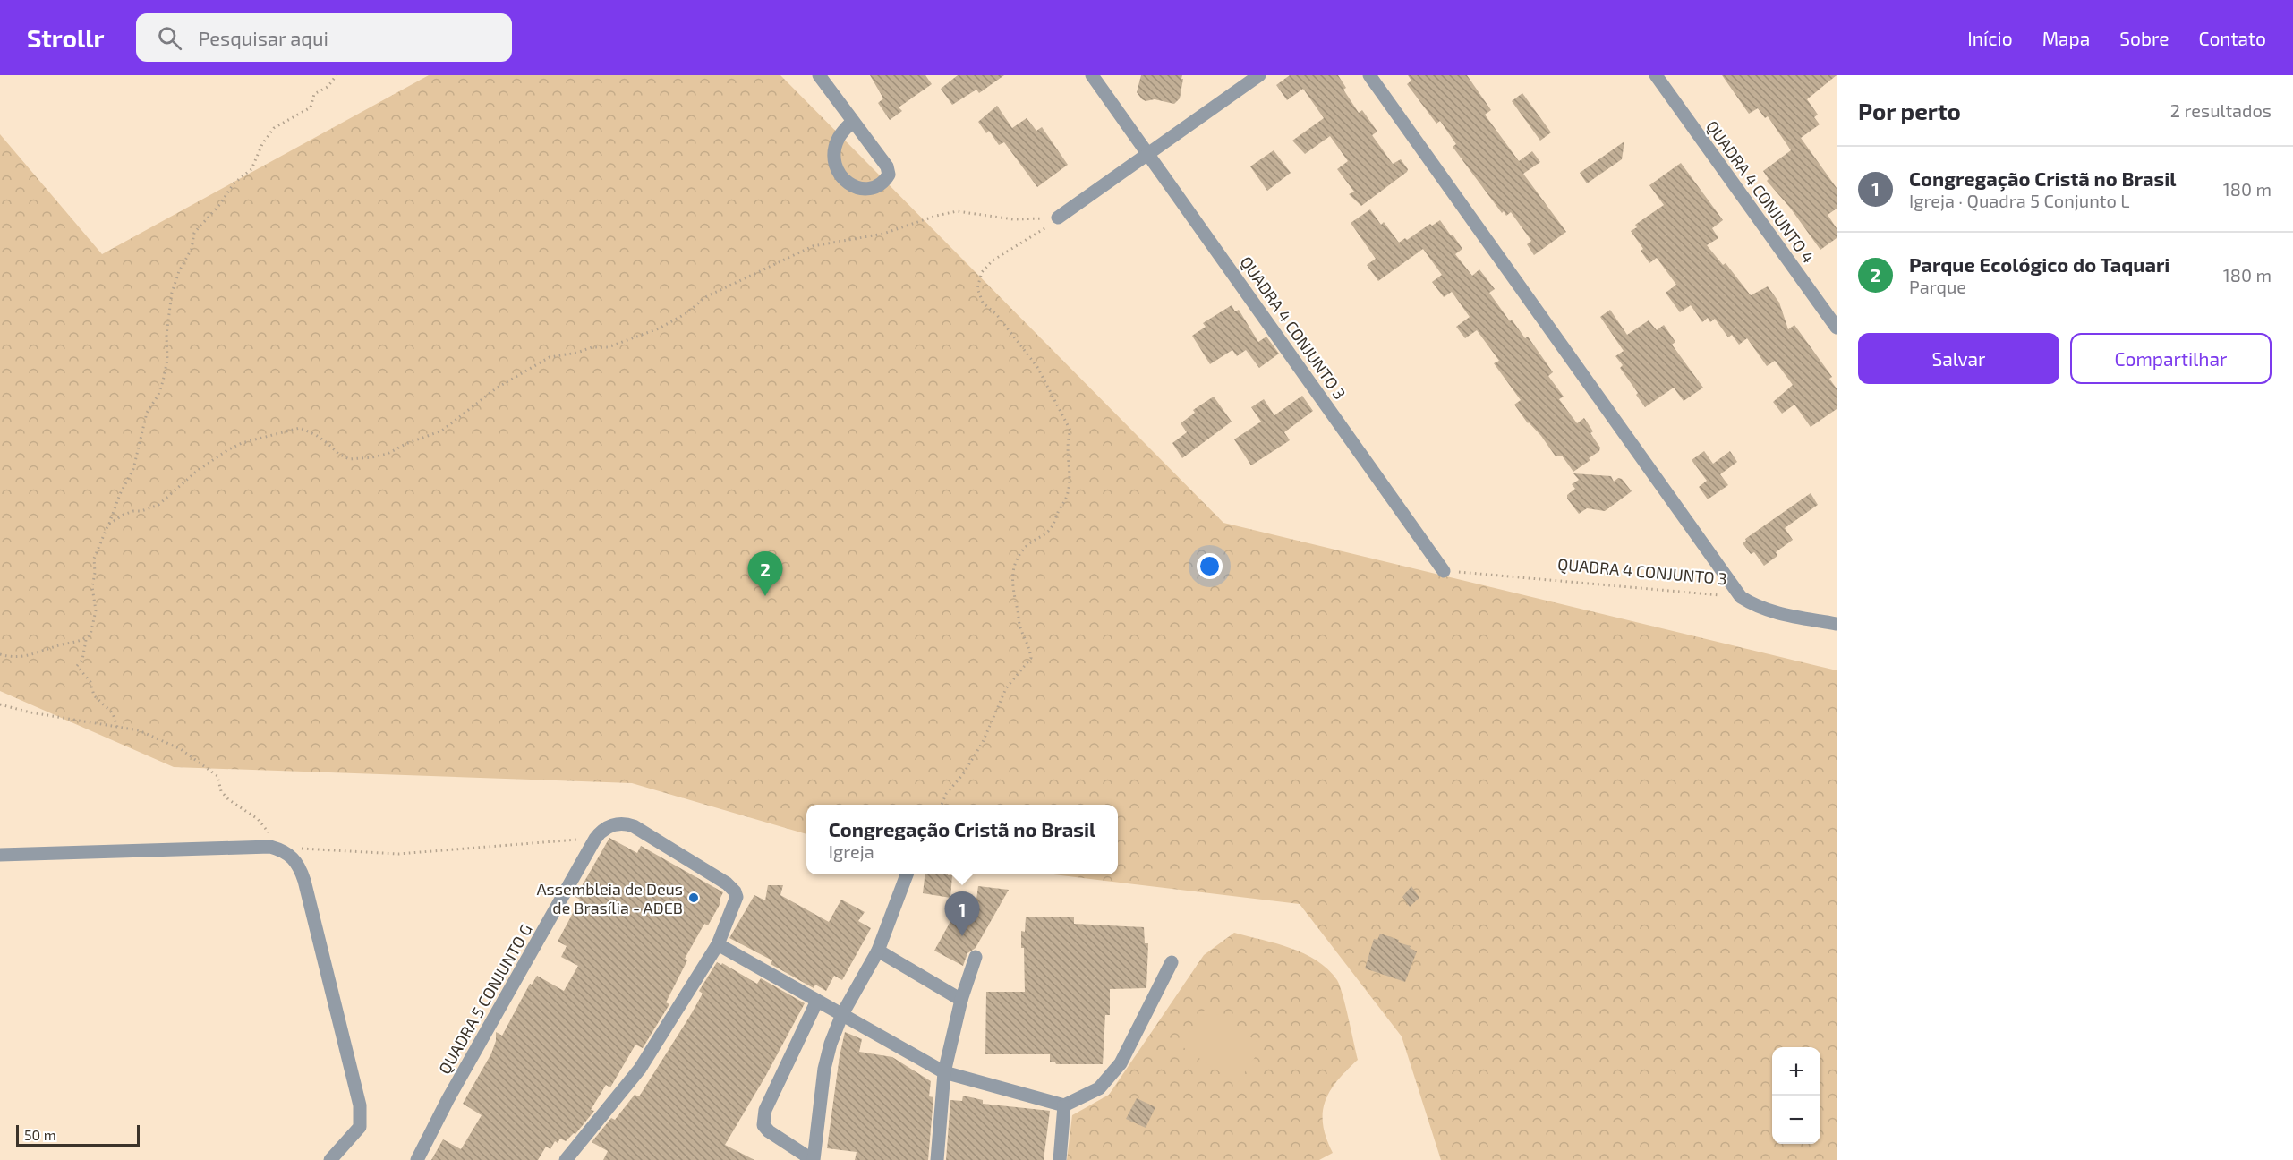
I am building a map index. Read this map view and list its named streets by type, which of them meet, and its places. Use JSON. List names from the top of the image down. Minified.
{"streets":{"street":["QUADRA 4 CONJUNTO 4","QUADRA 4 CONJUNTO 3","QUADRA 5 CONJUNTO G"]},"places":["Assembleia de Deus de Brasília - ADEB"],"scale_bar":"50 m","page":{"header":"Strollr","search":"Pesquisar aqui","nav":["Início","Mapa","Sobre","Contato"],"heading":["Por perto","2 resultados"],"list":[{"mark":"1","name":"Congregação Cristã no Brasil","note":"Igreja · Quadra 5 Conjunto L","value":"180 m"},{"mark":"2","name":"Parque Ecológico do Taquari","note":"Parque","value":"180 m"}],"buttons":["Salvar","Compartilhar"],"pins":["2","1"],"popup":["Congregação Cristã no Brasil","Igreja"],"map_buttons":["+","−"],"scale":"50 m"}}
